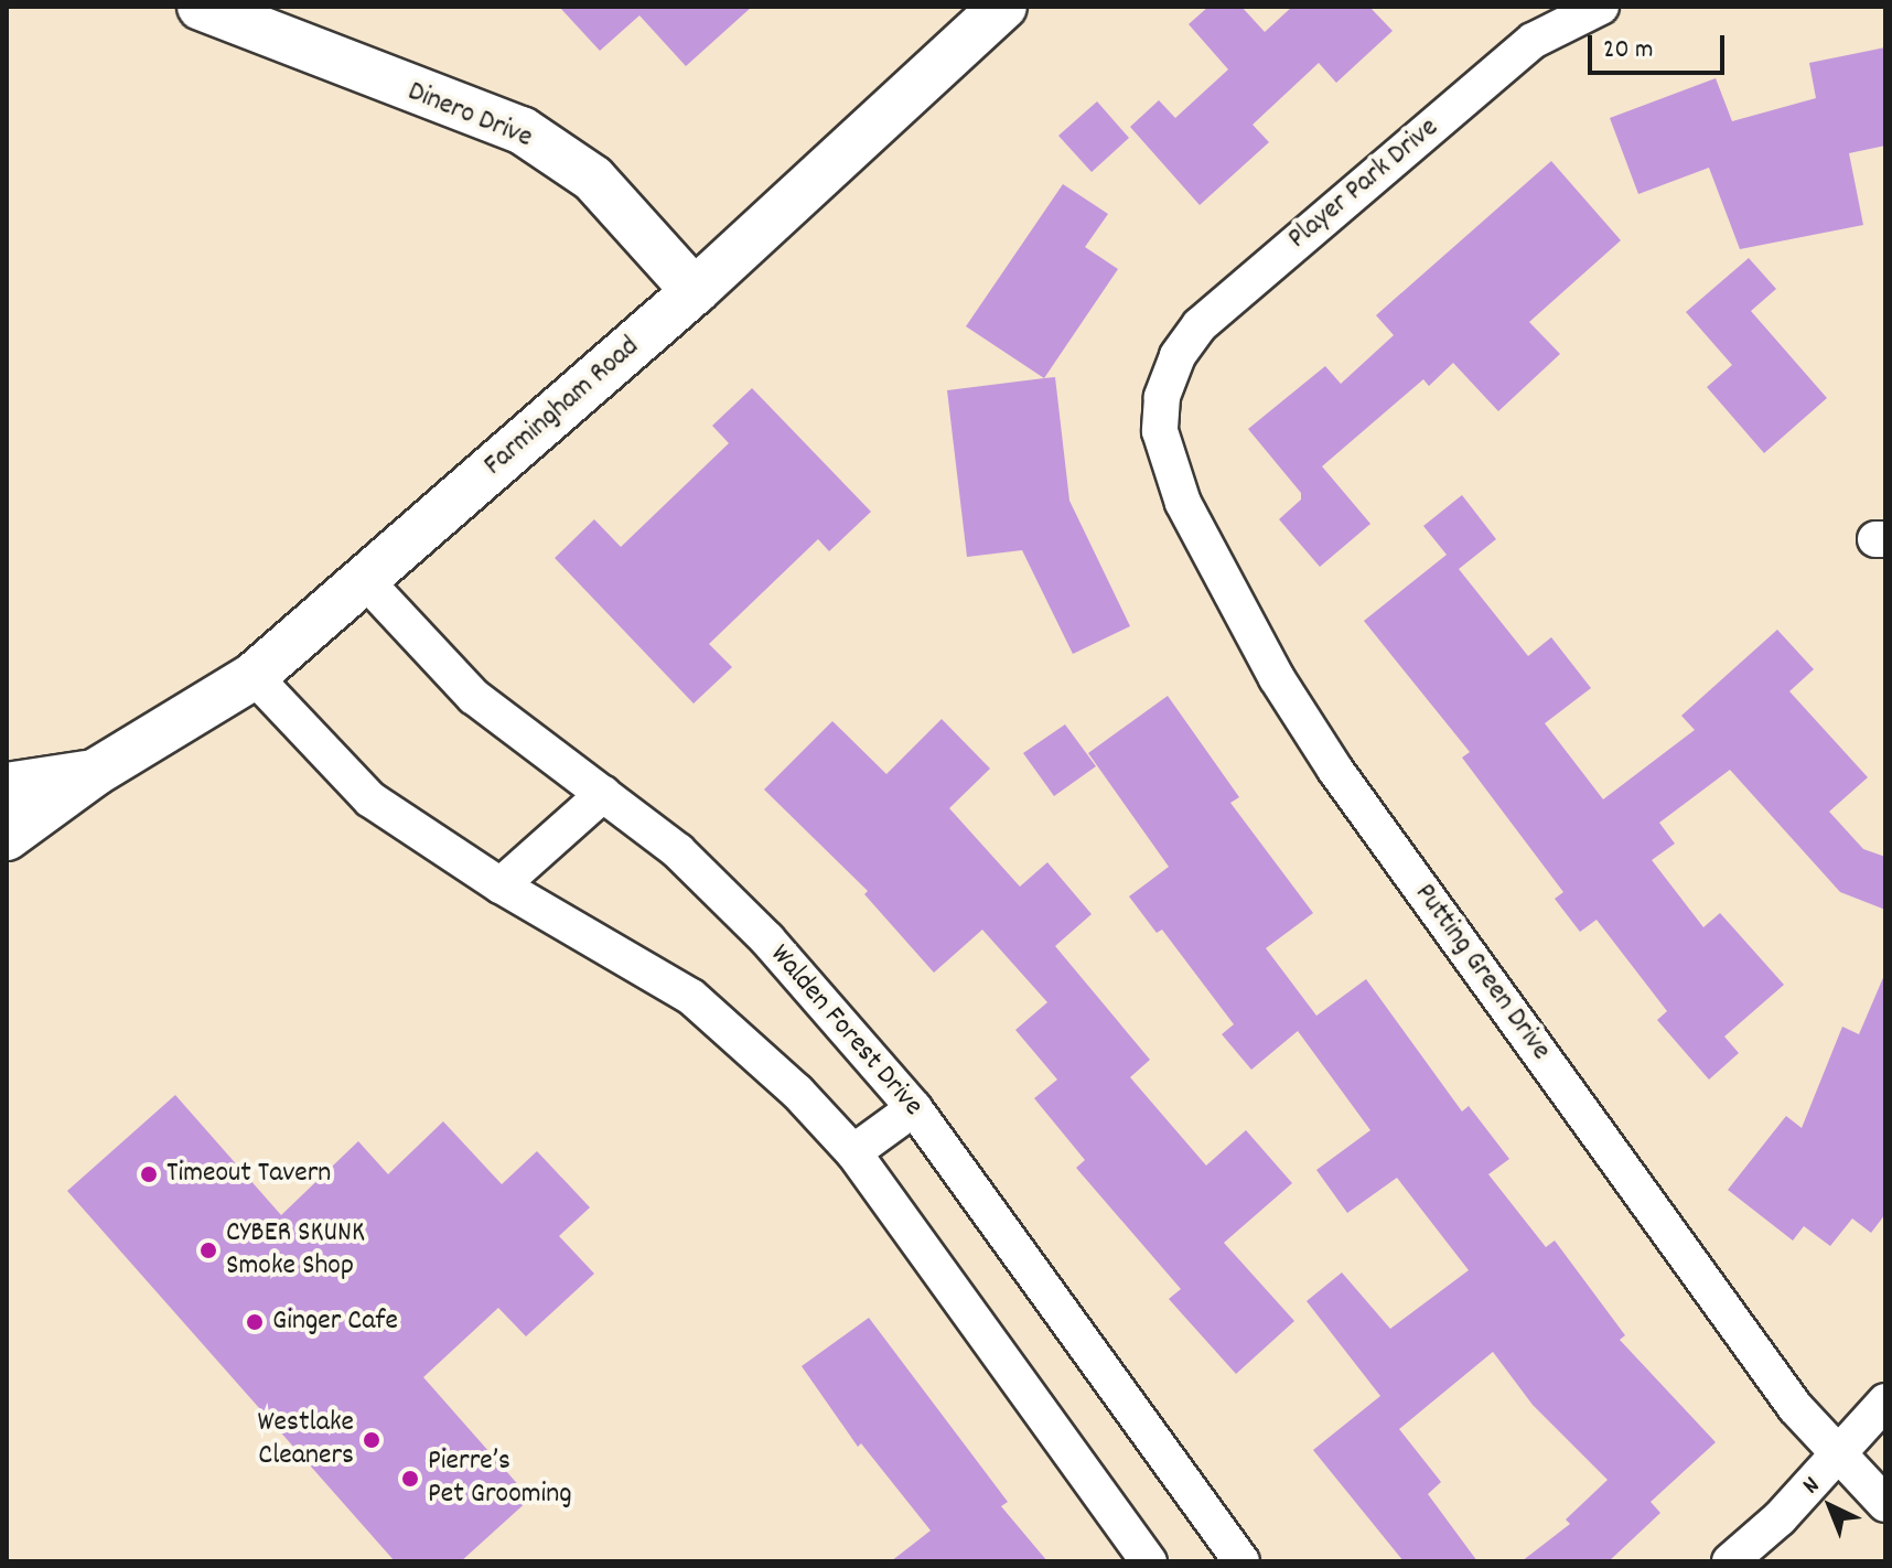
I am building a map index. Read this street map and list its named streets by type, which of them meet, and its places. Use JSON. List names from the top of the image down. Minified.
{"streets":{"street":["Dinero Drive","Player Park Drive","Farmingham Road","Putting Green Drive","Walden Forest Drive"]},"crossings":[["Dinero Drive","Farmingham Road"],["Player Park Drive","Putting Green Drive"],["Farmingham Road","Walden Forest Drive"]],"places":["Timeout Tavern","CYBER SKUNK Smoke Shop","Ginger Cafe","Westlake Cleaners","Pierre’s Pet Grooming"],"scale_bar":"20 m","north":"top left"}
